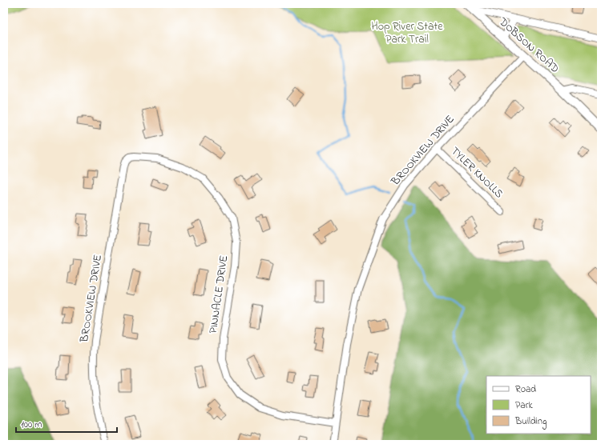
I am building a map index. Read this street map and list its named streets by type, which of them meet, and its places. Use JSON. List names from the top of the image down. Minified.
{"streets":{"street":["DOBSON ROAD","BROOKVIEW DRIVE","TYLER KNOLLS","PINNACLE DRIVE"]},"crossings":[["DOBSON ROAD","BROOKVIEW DRIVE"],["BROOKVIEW DRIVE","TYLER KNOLLS"],["BROOKVIEW DRIVE","PINNACLE DRIVE"]],"parks":["Hop River State Park Trail"],"legend":["Road","Park","Building"],"scale_bar":"100 m"}
